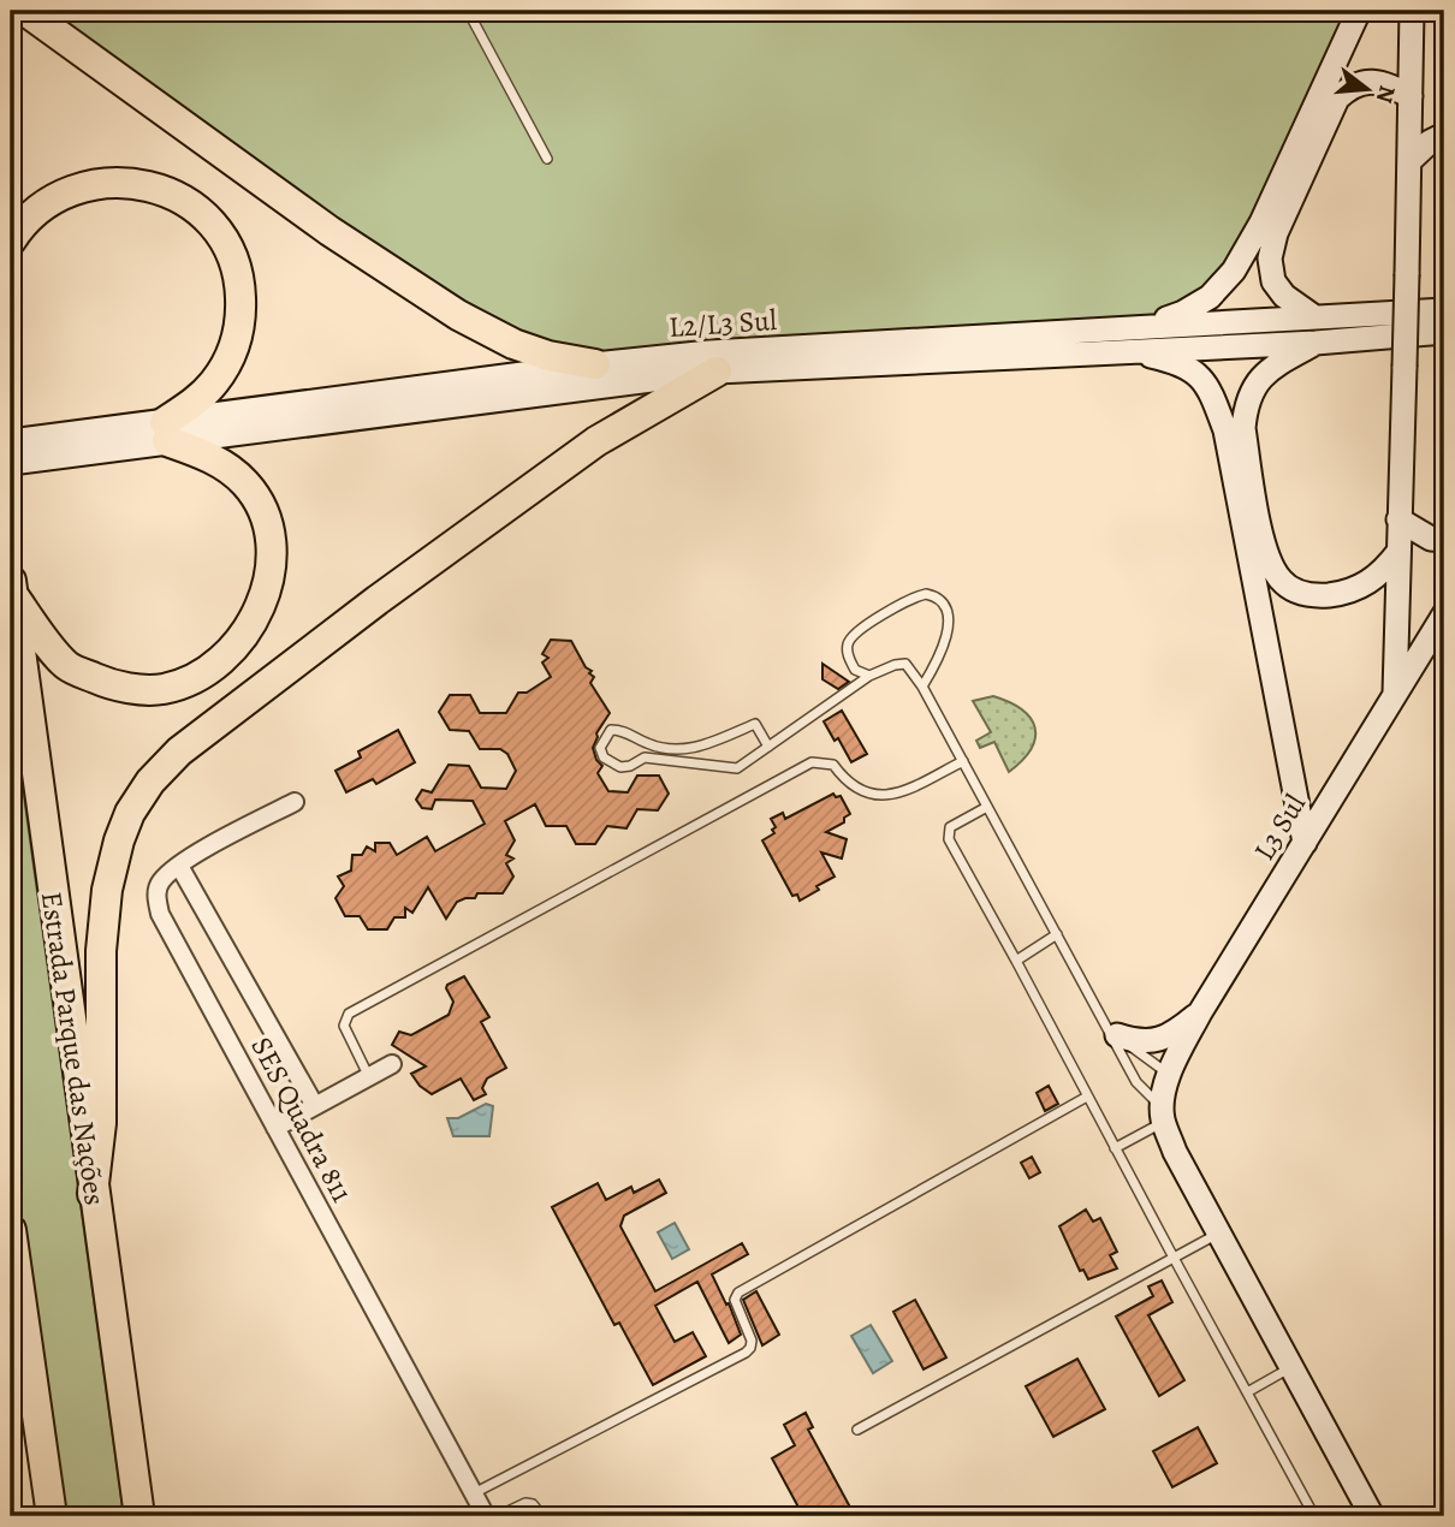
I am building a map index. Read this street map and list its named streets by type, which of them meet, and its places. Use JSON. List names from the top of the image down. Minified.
{"streets":{"highway":["Estrada Parque das Nações"],"main road":["L2/L3 Sul","L3 Sul"],"street":["SES Quadra 811"]},"north":"right"}
